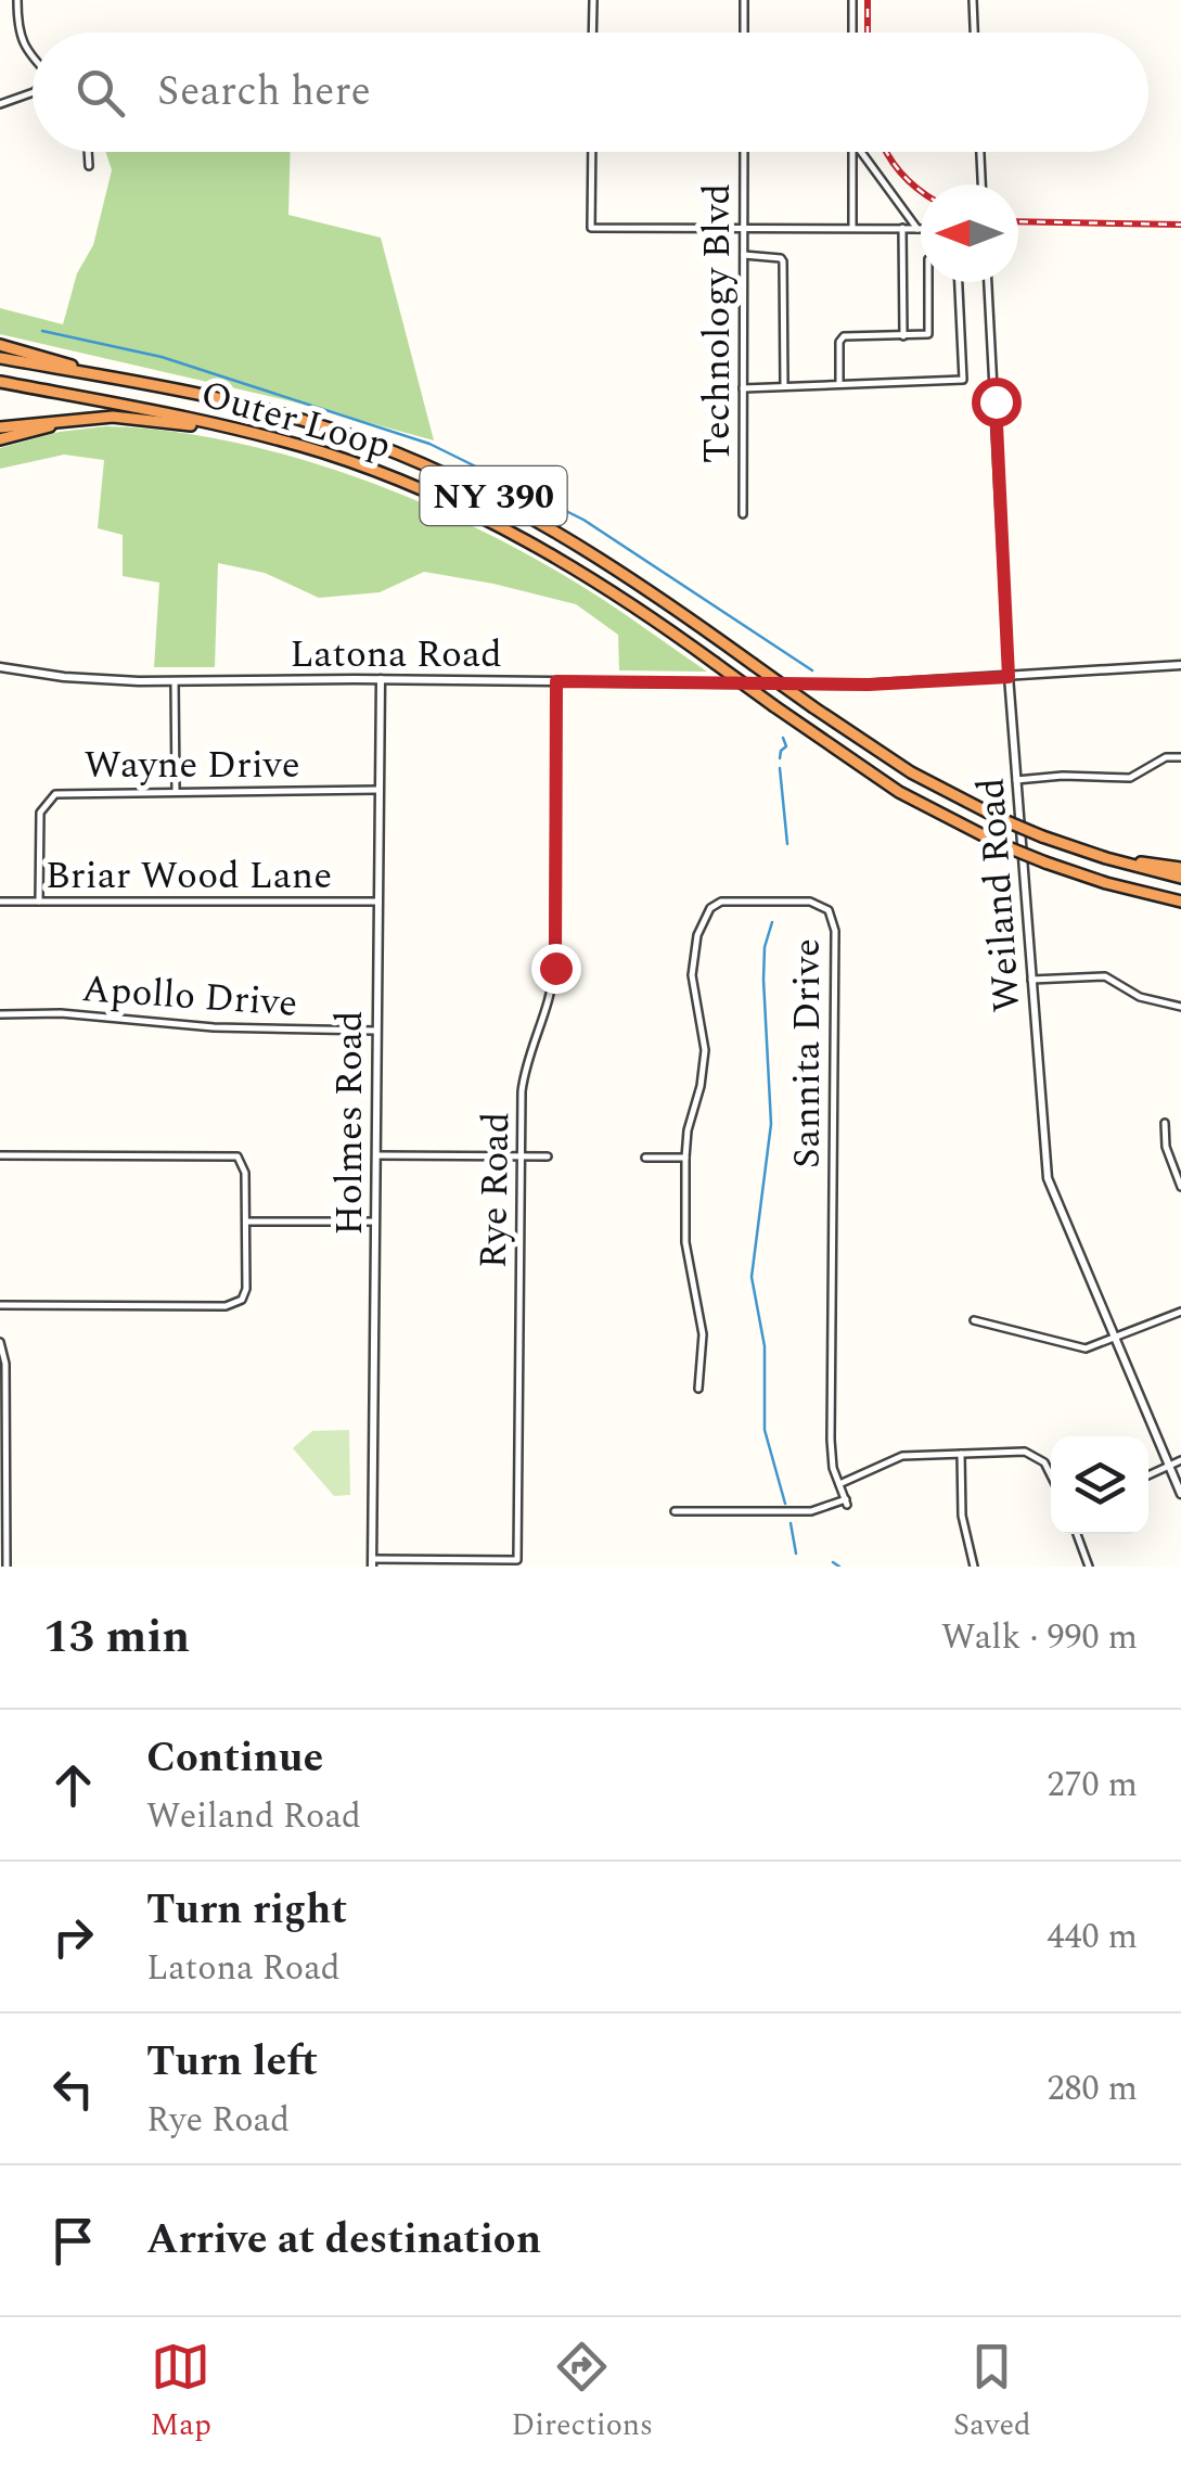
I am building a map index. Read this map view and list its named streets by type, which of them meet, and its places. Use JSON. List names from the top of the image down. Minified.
{"streets":{"highway":["Outer Loop","NY 390"],"street":["Technology Blvd","Latona Road","Wayne Drive","Briar Wood Lane","Weiland Road","Apollo Drive","Sannita Drive","Holmes Road","Rye Road"]},"crossings":[["Outer Loop","NY 390"],["Latona Road","Weiland Road"],["Latona Road","Holmes Road"],["Latona Road","Rye Road"],["Wayne Drive","Briar Wood Lane"],["Wayne Drive","Holmes Road"],["Briar Wood Lane","Holmes Road"],["Apollo Drive","Holmes Road"],["Holmes Road","Rye Road"]],"north":"left","page":{"search":"Search here","heading":["13 min","Walk · 990 m"],"list":[["Continue","Weiland Road","270 m"],["Turn right","Latona Road","440 m"],["Turn left","Rye Road","280 m"],"Arrive at destination"],"nav":["Map","Directions","Saved"]}}
